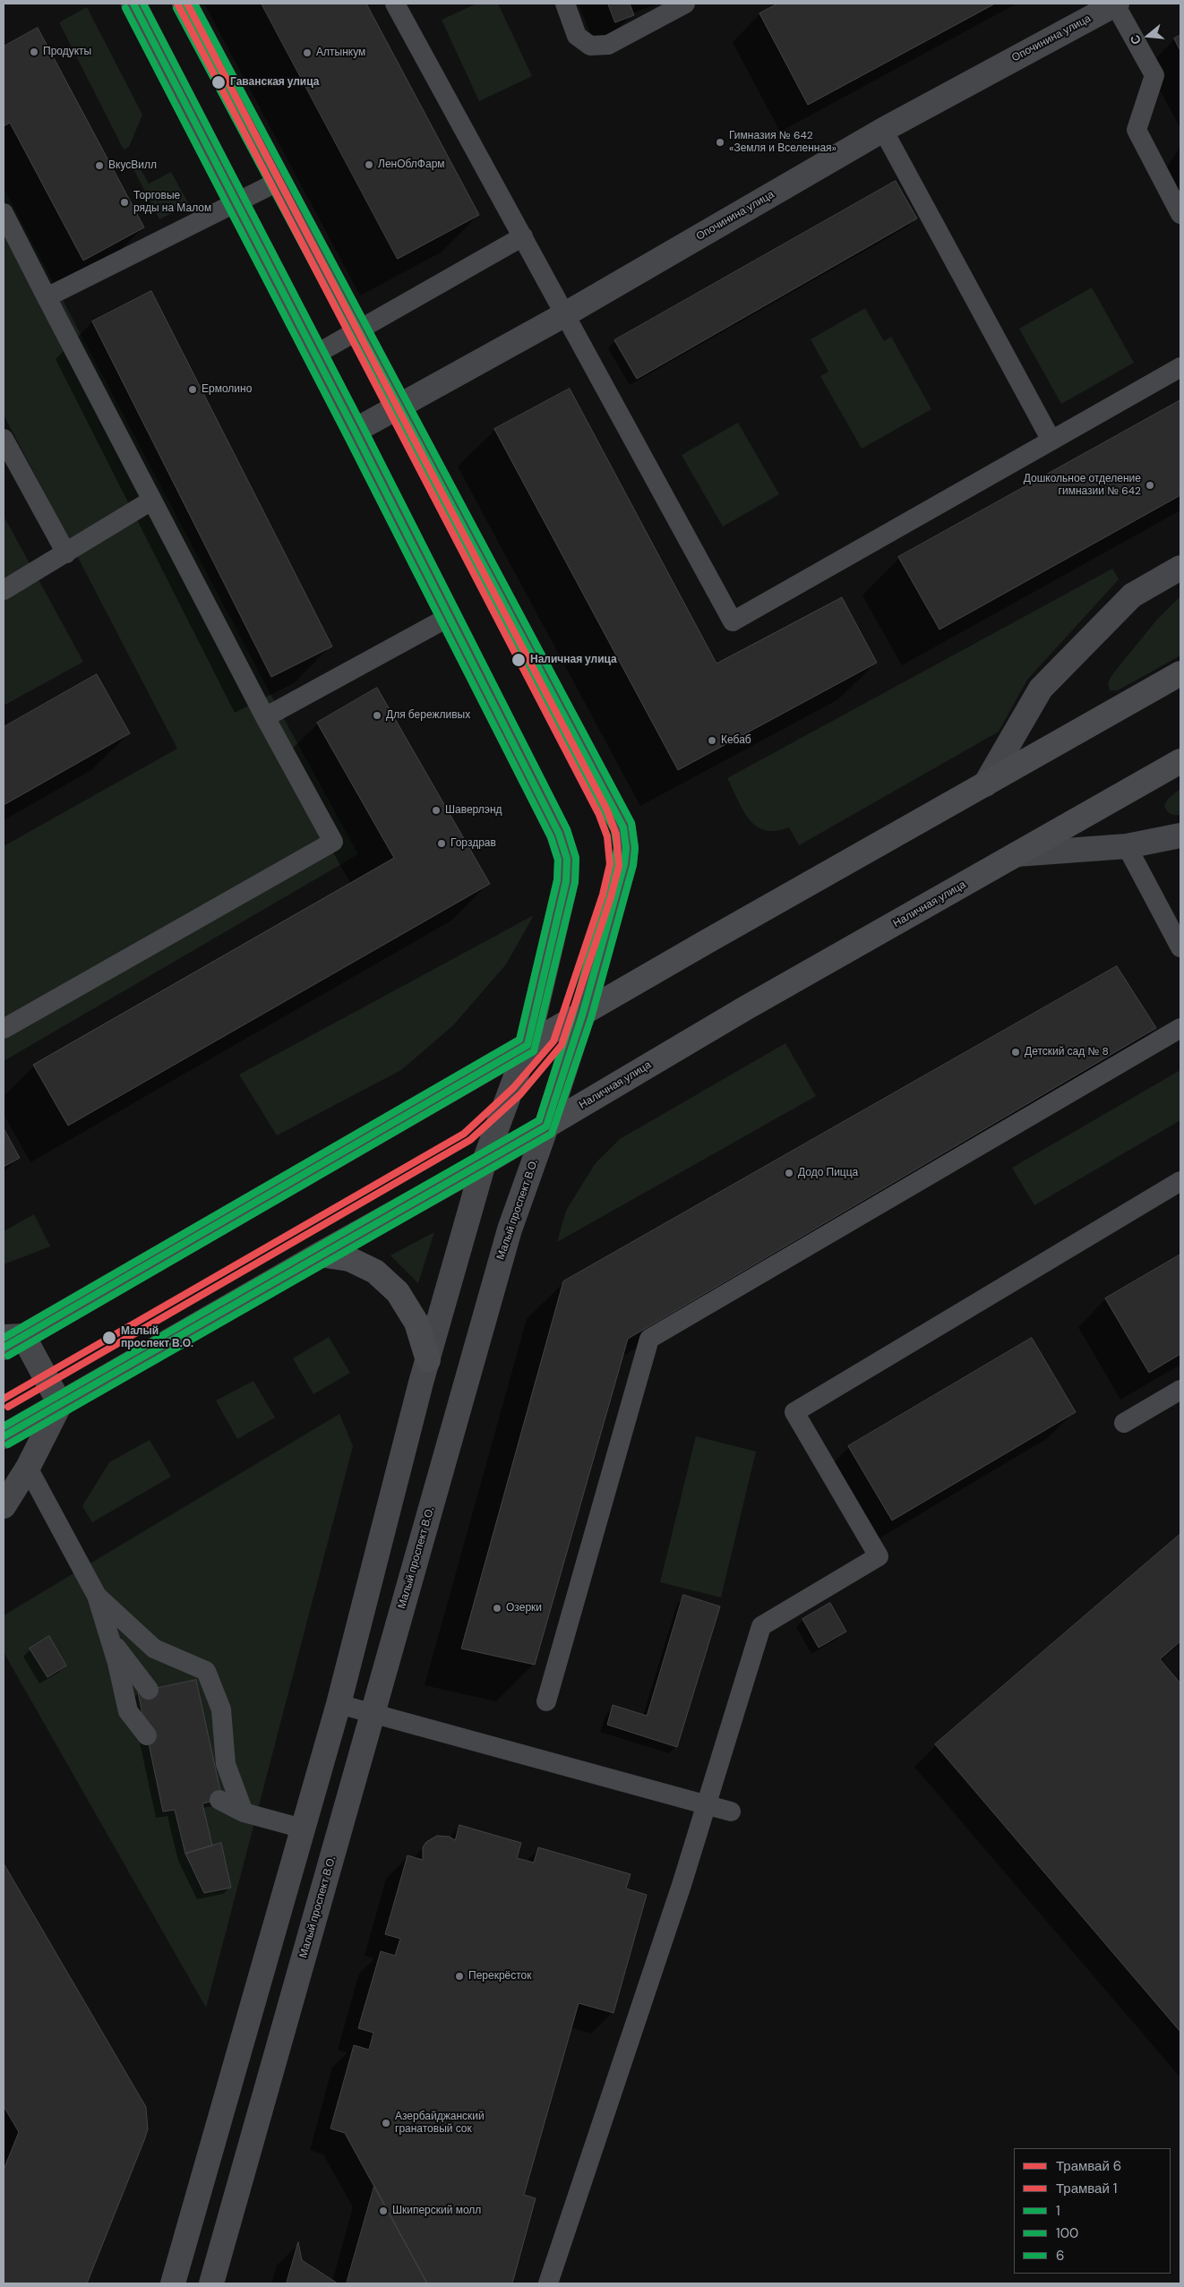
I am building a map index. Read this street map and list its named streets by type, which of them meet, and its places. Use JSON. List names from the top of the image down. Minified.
{"streets":{"main road":["Наличная улица","Малый проспект В.О."],"street":["Опочинина улица"]},"crossings":[["Опочинина улица","Малый проспект В.О."],["Наличная улица","Малый проспект В.О."]],"places":["Продукты","Алтынкум","Гаванская улица","Гимназия № 642 «Земля и Вселенная»","ЛенОблФарм","ВкусВилл","Торговые ряды на Малом","Ермолино","Дошкольное отделение гимназии № 642","Наличная улица","Для бережливых","Кебаб","Шаверлэнд","Горздрав","Детский сад № 8","Додо Пицца","Малый проспект В.О.","Озерки","Перекрёсток","Азербайджанский гранатовый сок","Шкиперский молл"],"lines":["tram line 6","tram line 1","transit line 1","transit line 100","transit line 6"],"legend":["Трамвай 6","Трамвай 1","1","100","6"],"north":"left"}
